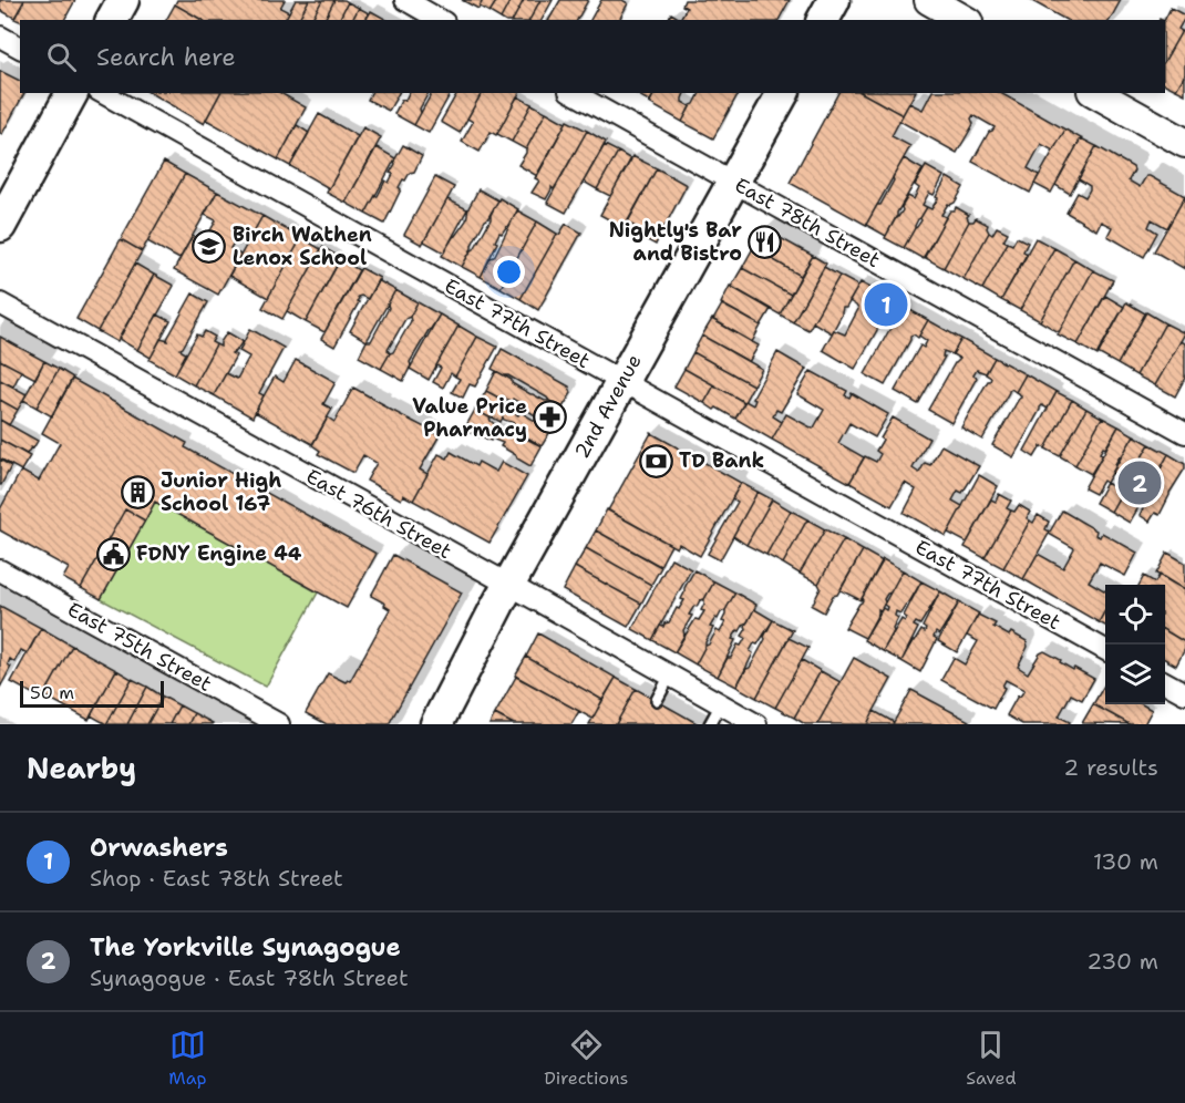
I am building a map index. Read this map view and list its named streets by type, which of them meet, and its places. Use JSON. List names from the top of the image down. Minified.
{"streets":{"main road":["2nd Avenue"],"street":["East 78th Street","East 77th Street","East 76th Street","East 75th Street"]},"crossings":[["East 78th Street","2nd Avenue"],["East 77th Street","2nd Avenue"],["2nd Avenue","East 76th Street"]],"places":{"restaurant":["Nightly's Bar and Bistro"],"school or university":["Birch Wathen Lenox School"],"pharmacy":["Value Price Pharmacy"],"bank":["TD Bank"],"building":["Junior High School 167"],"public building":["FDNY Engine 44"]},"scale_bar":"50 m","page":{"search":"Search here","pins":["1","2"],"scale":"50 m","heading":["Nearby","2 results"],"list":[{"mark":"1","name":"Orwashers","note":"Shop · East 78th Street","value":"130 m"},{"mark":"2","name":"The Yorkville Synagogue","note":"Synagogue · East 78th Street","value":"230 m"}],"nav":["Map","Directions","Saved"]}}
